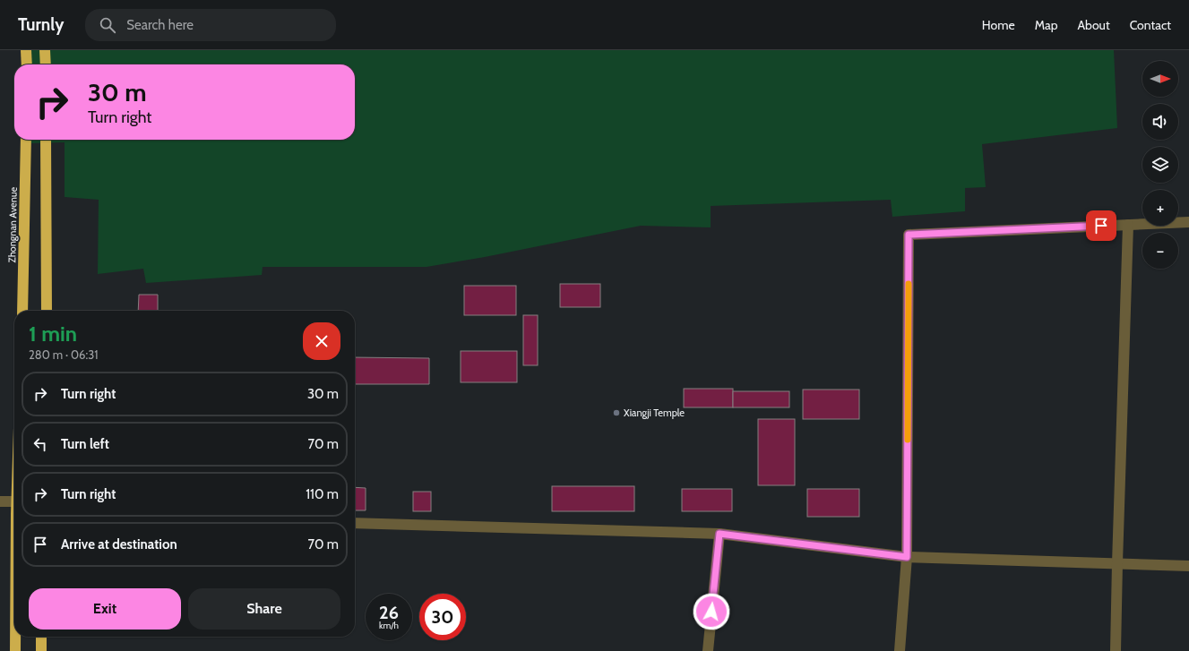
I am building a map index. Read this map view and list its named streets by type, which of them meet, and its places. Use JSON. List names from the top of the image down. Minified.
{"streets":{"highway":["Zhongnan Avenue"]},"places":["Xiangji Temple"],"north":"right","page":{"header":"Turnly","search":"Search here","nav":["Home","Map","About","Contact"],"map_buttons":["+","−"],"turn":["30 m","Turn right"],"heading":["1 min","280 m · 06:31"],"list":[{"name":"Turn right","value":"30 m"},{"name":"Turn left","value":"70 m"},{"name":"Turn right","value":"110 m"},{"name":"Arrive at destination","value":"70 m"}],"buttons":["Exit","Share"],"speed":"26 km/h","limit":"30"}}
